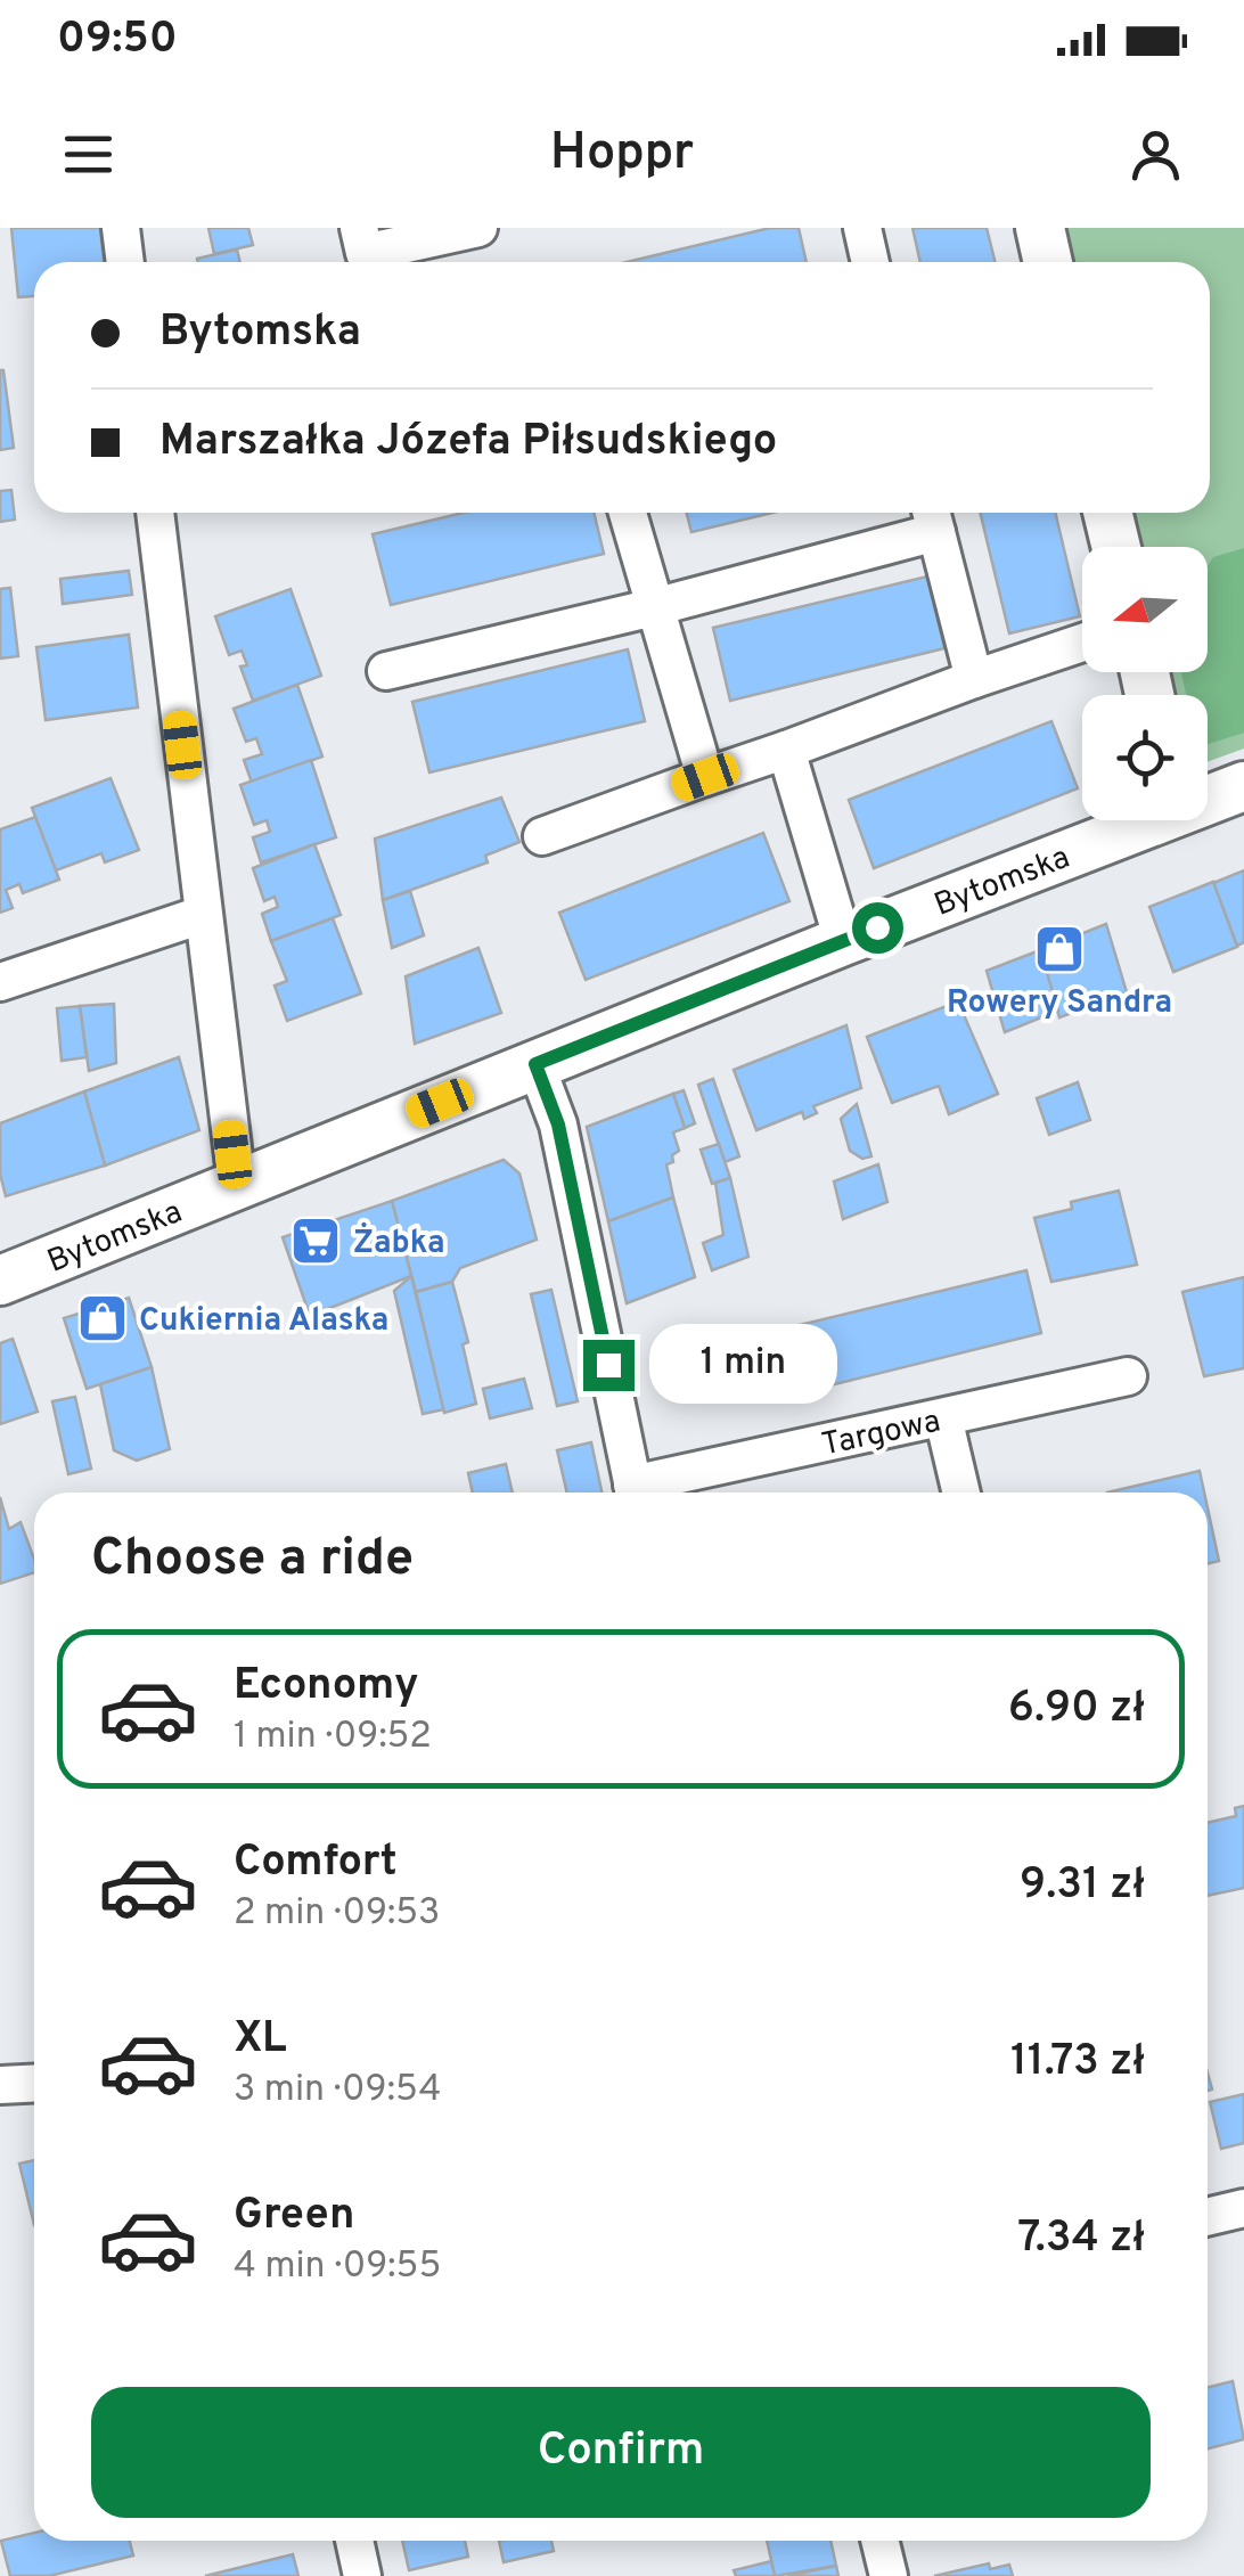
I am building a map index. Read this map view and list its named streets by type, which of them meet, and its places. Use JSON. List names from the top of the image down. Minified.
{"streets":{"street":["Bytomska","Targowa"]},"places":{"shop":["Rowery Sandra","Cukiernia Alaska"],"supermarket":["Żabka"]},"north":"left","page":{"status":"09:50","header":"Hoppr","banner":["Bytomska","Marszałka Józefa Piłsudskiego"],"bubble":"1 min","heading":"Choose a ride","list":[{"name":"Economy","note":"1 min · 09:52","value":"6.90 zł"},{"name":"Comfort","note":"2 min · 09:53","value":"9.31 zł"},{"name":"XL","note":"3 min · 09:54","value":"11.73 zł"},{"name":"Green","note":"4 min · 09:55","value":"7.34 zł"}],"buttons":"Confirm"}}
